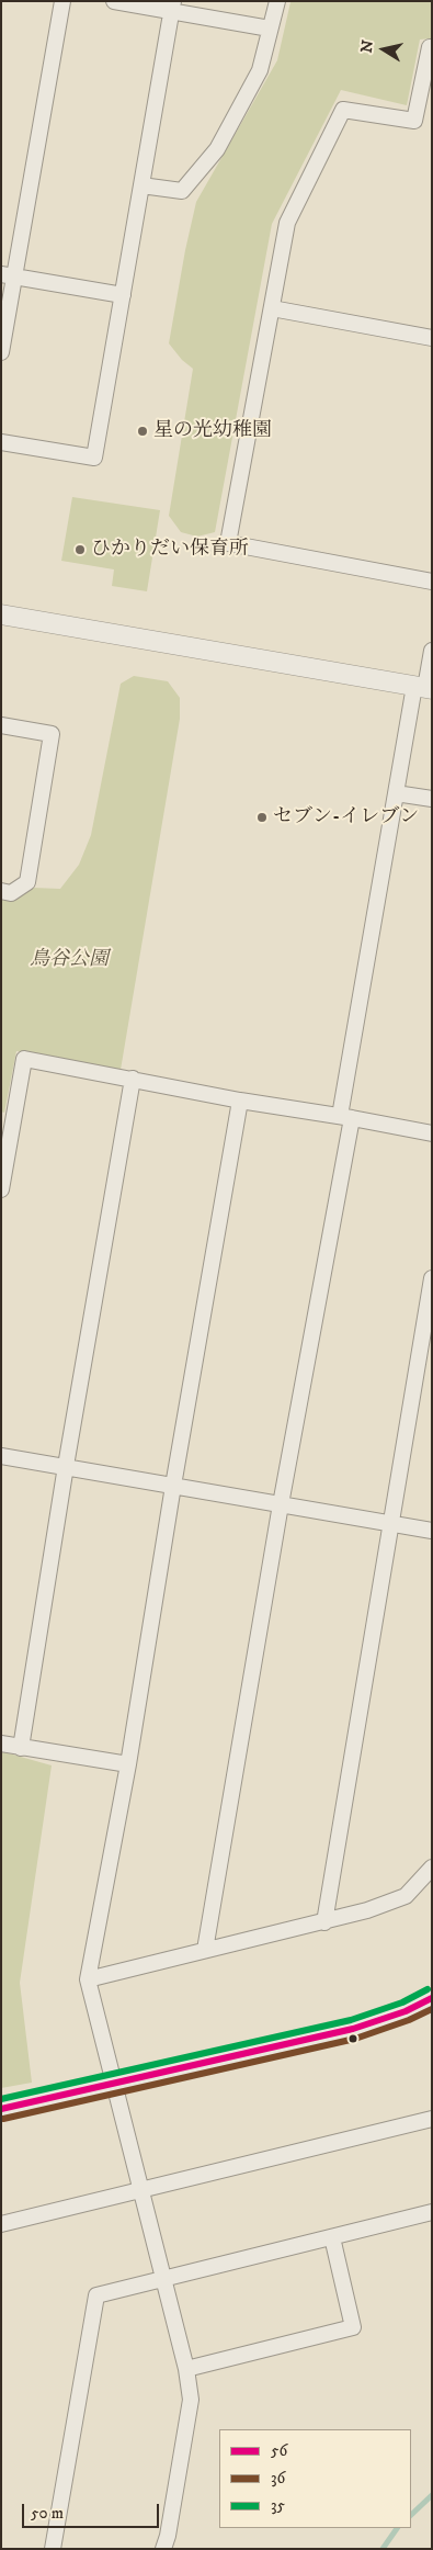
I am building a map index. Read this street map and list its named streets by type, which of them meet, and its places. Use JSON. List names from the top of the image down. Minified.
{"parks":["鳥谷公園"],"places":["星の光幼稚園","ひかりだい保育所","セブン-イレブン"],"lines":["transit line 35","transit line 56","transit line 36"],"legend":["56","36","35"],"scale_bar":"50 m","north":"left"}
